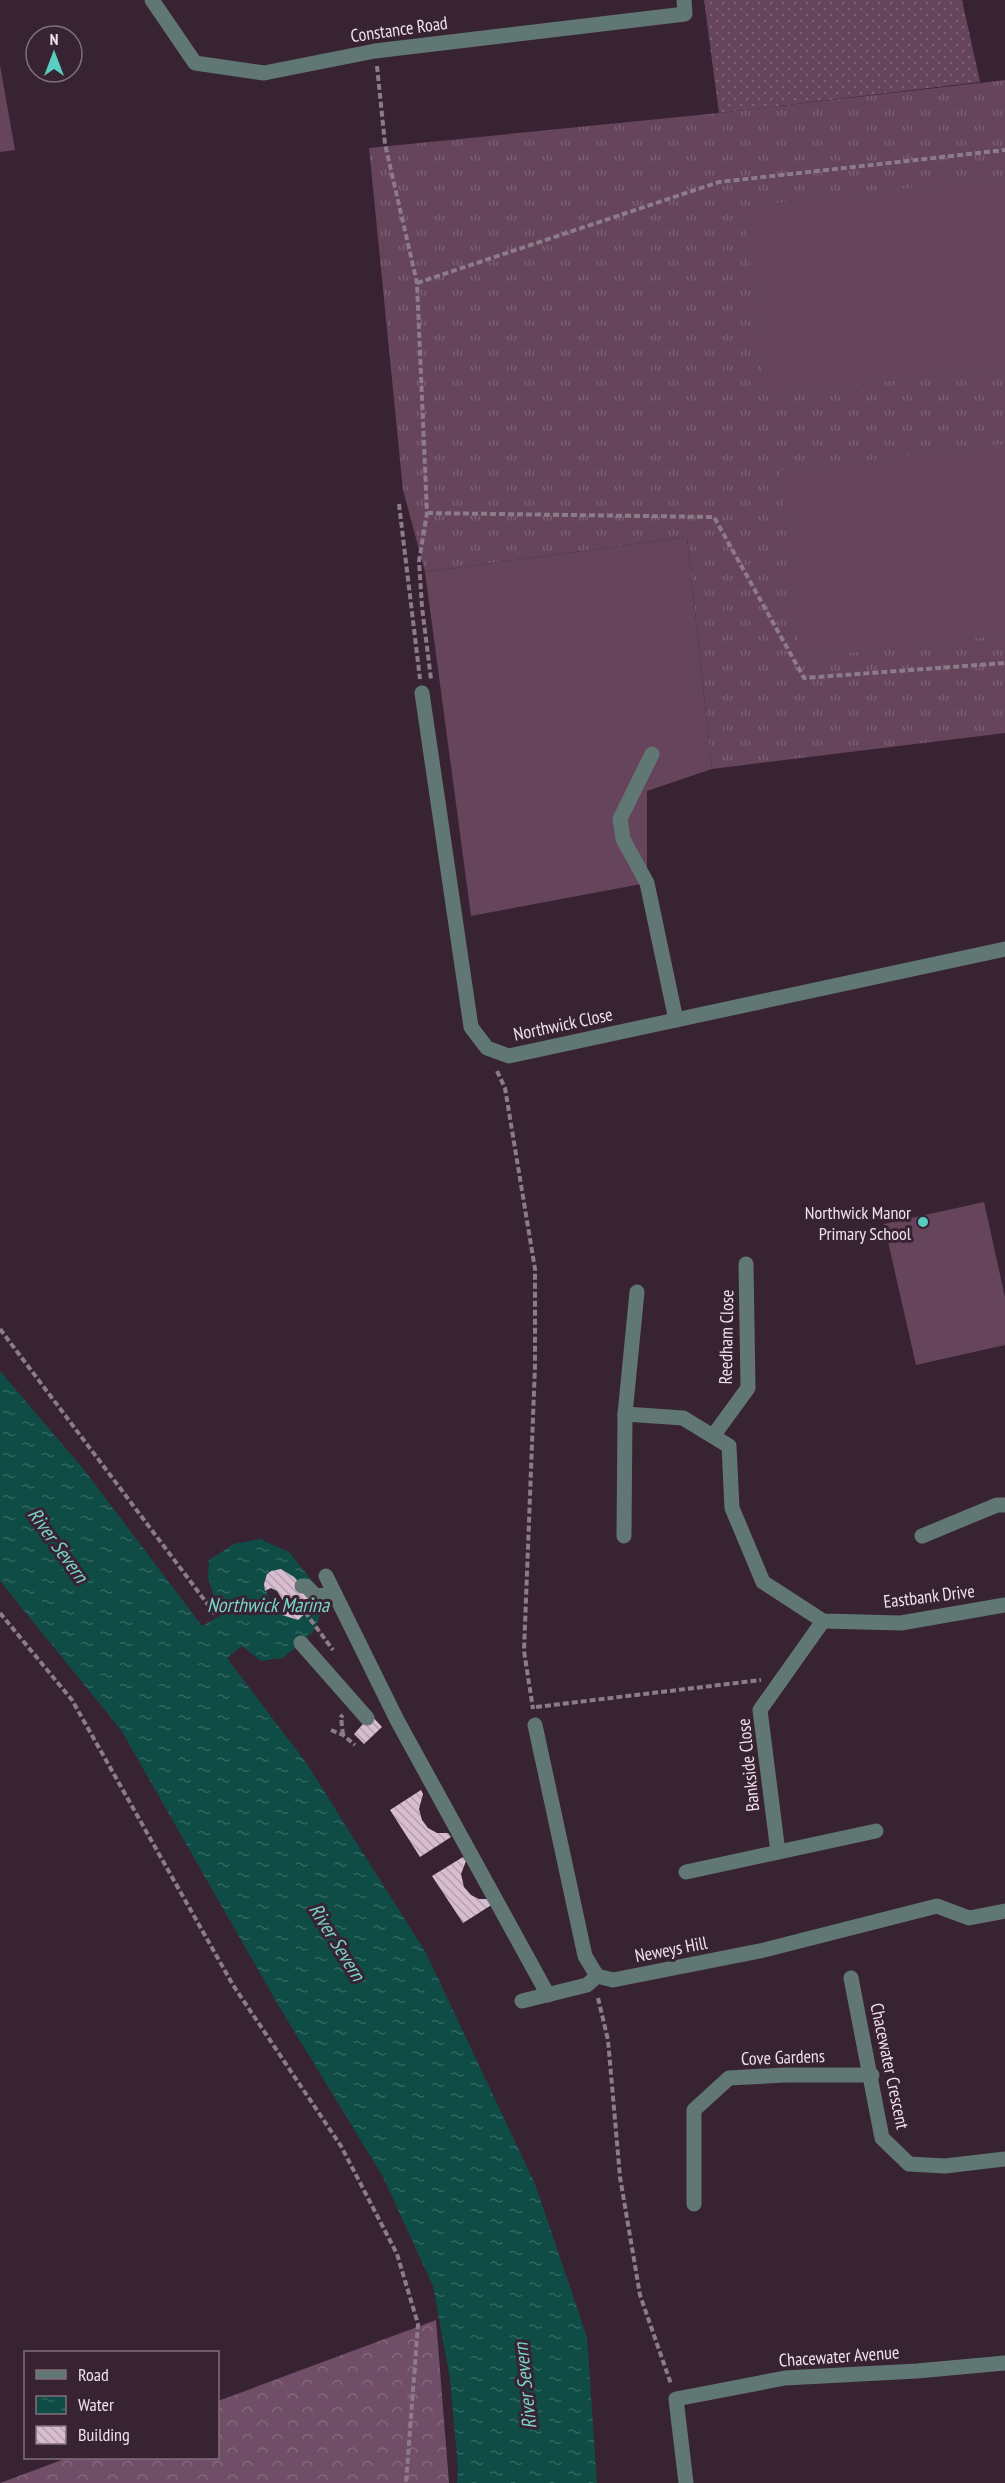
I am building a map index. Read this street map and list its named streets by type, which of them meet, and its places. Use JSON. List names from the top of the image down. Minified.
{"streets":{"street":["Constance Road","Northwick Close","Reedham Close","Eastbank Drive","Bankside Close","Neweys Hill","Cove Gardens","Chacewater Crescent","Chacewater Avenue"]},"crossings":[["Eastbank Drive","Bankside Close"],["Cove Gardens","Chacewater Crescent"]],"water":["River Severn","Northwick Marina"],"places":["Northwick Manor Primary School"],"legend":["Road","Water","Building"],"north":"top"}
